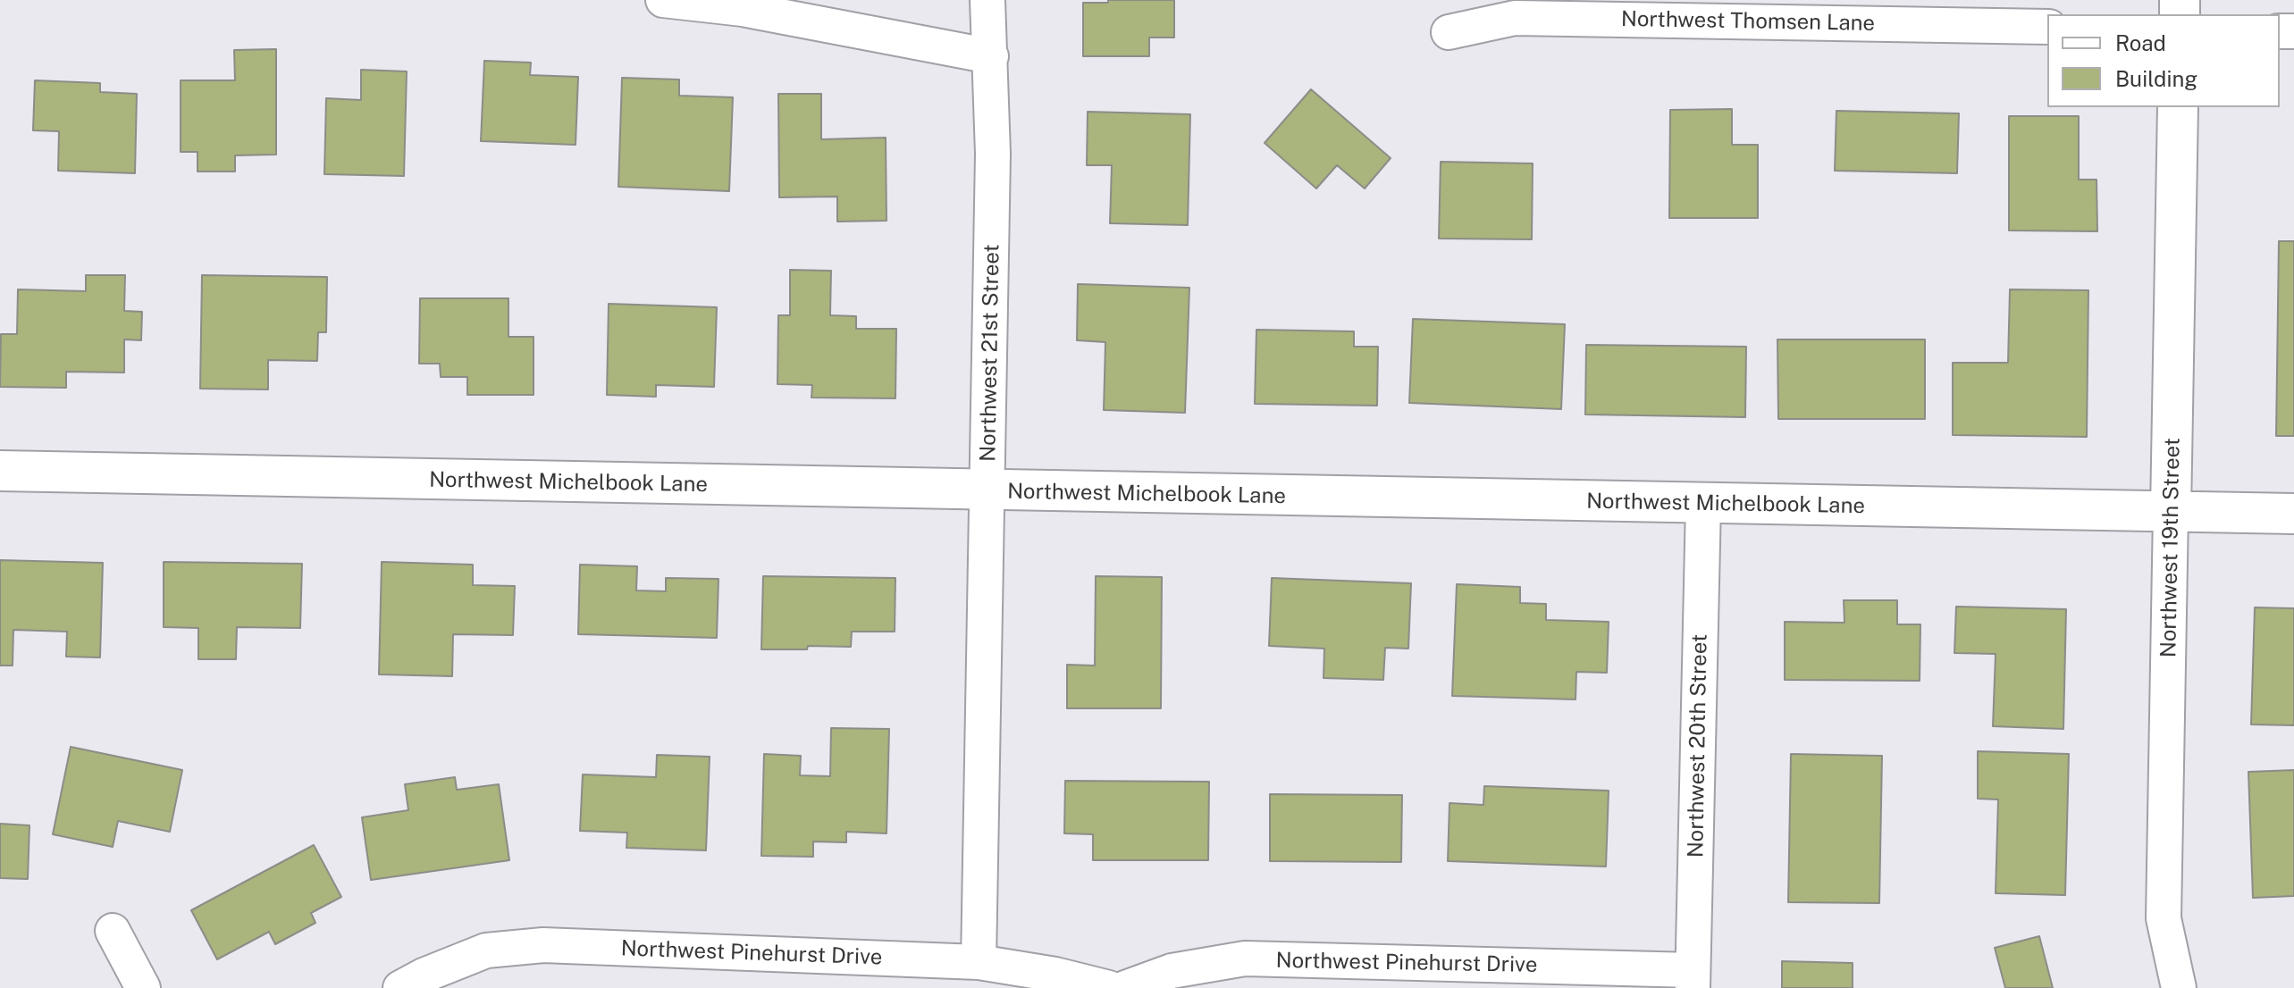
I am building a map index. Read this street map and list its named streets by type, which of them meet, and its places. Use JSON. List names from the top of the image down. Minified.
{"streets":{"street":["Northwest Thomsen Lane","Northwest 21st Street","Northwest Michelbook Lane","Northwest 19th Street","Northwest 20th Street","Northwest Pinehurst Drive"]},"crossings":[["Northwest 21st Street","Northwest Michelbook Lane"],["Northwest 21st Street","Northwest Pinehurst Drive"],["Northwest Michelbook Lane","Northwest 19th Street"],["Northwest Michelbook Lane","Northwest 20th Street"],["Northwest 20th Street","Northwest Pinehurst Drive"]],"legend":["Road","Building"]}
